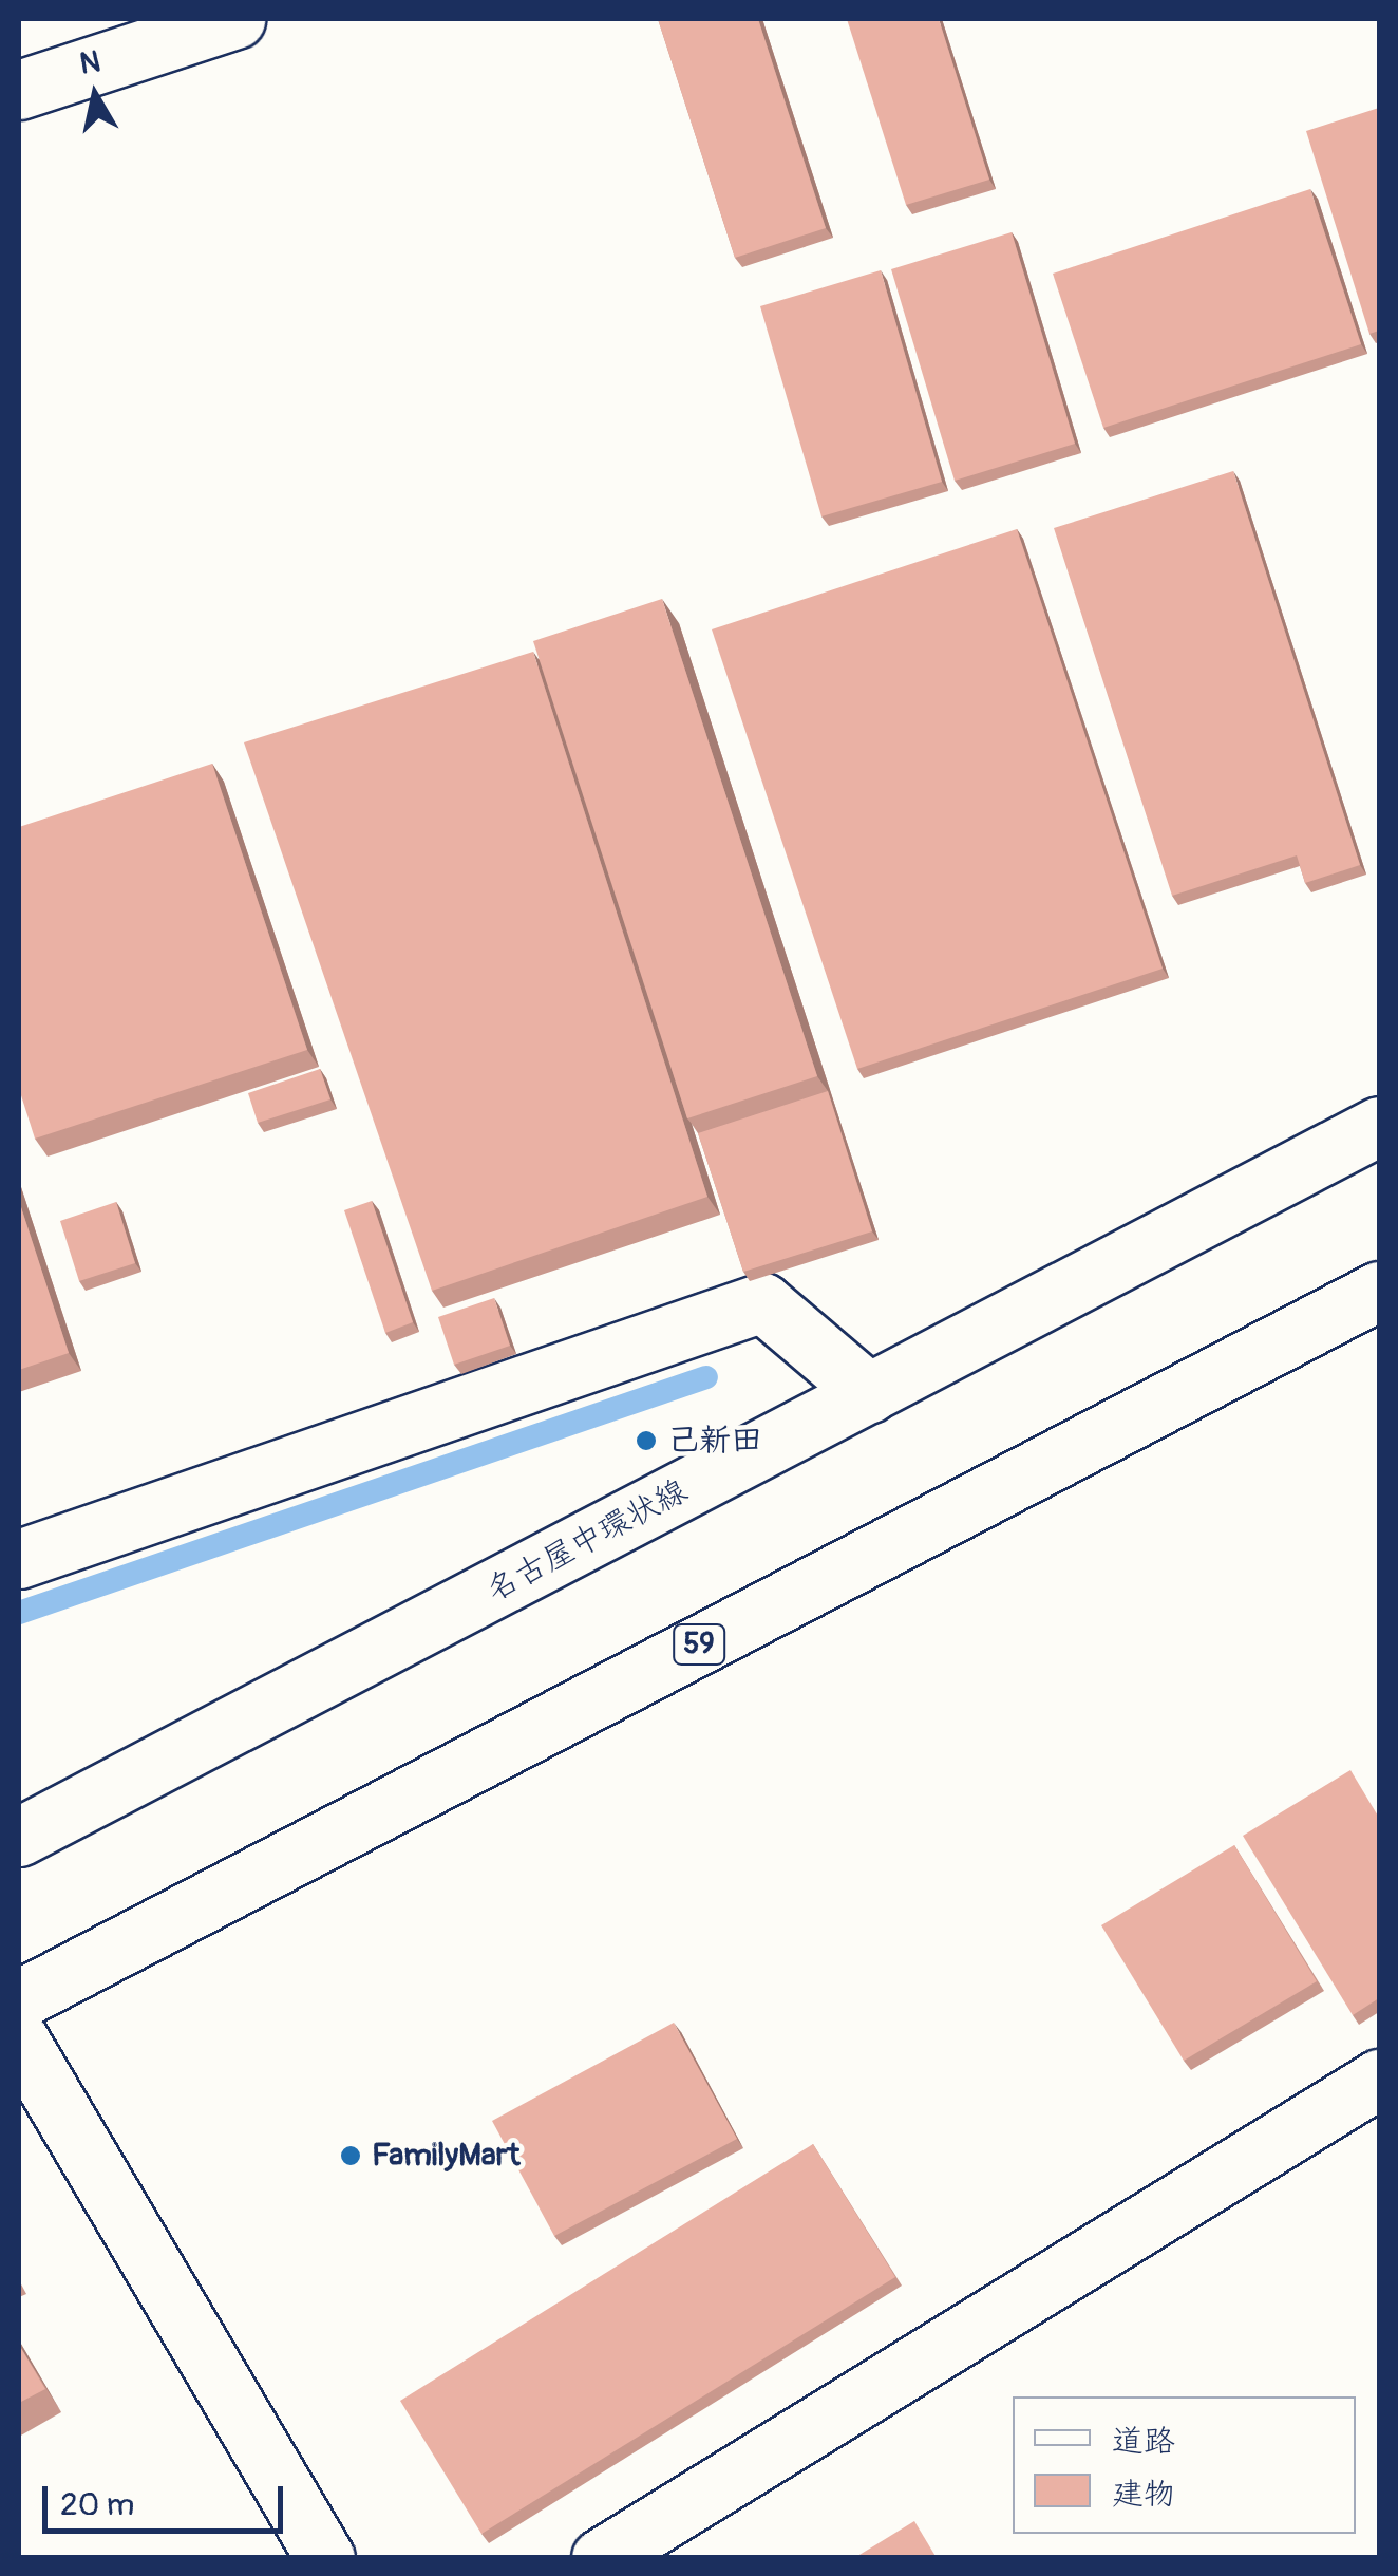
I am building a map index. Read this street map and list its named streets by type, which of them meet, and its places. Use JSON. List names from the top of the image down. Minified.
{"streets":{"main road":["名古屋中環状線","59"]},"places":["己新田","FamilyMart"],"legend":["道路","建物"],"scale_bar":"20 m","north":"top"}
